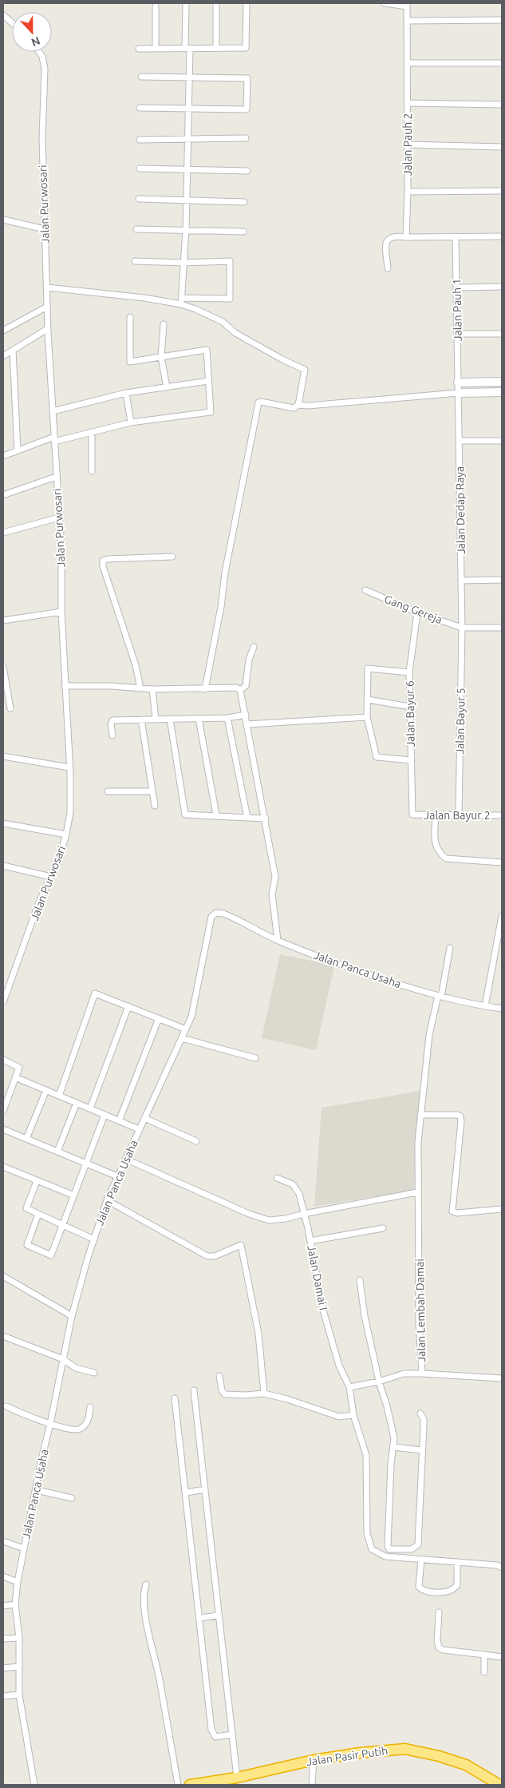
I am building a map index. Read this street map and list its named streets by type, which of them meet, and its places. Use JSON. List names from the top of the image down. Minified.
{"streets":{"highway":["Jalan Pasir Putih"],"street":["Jalan Pauh 2","Jalan Purwosari","Jalan Pauh 1","Jalan Dedap Raya","Gang Gereja","Jalan Bayur 6","Jalan Bayur 5","Jalan Bayur 2","Jalan Panca Usaha","Jalan Damai I","Jalan Lembah Damai"]},"crossings":[["Jalan Pauh 1","Jalan Dedap Raya"],["Jalan Dedap Raya","Gang Gereja"],["Jalan Dedap Raya","Jalan Bayur 5"],["Gang Gereja","Jalan Bayur 6"],["Gang Gereja","Jalan Bayur 5"],["Jalan Bayur 6","Jalan Bayur 2"],["Jalan Bayur 5","Jalan Bayur 2"],["Jalan Panca Usaha","Jalan Lembah Damai"],["Jalan Damai I","Jalan Lembah Damai"]],"north":"bottom"}
